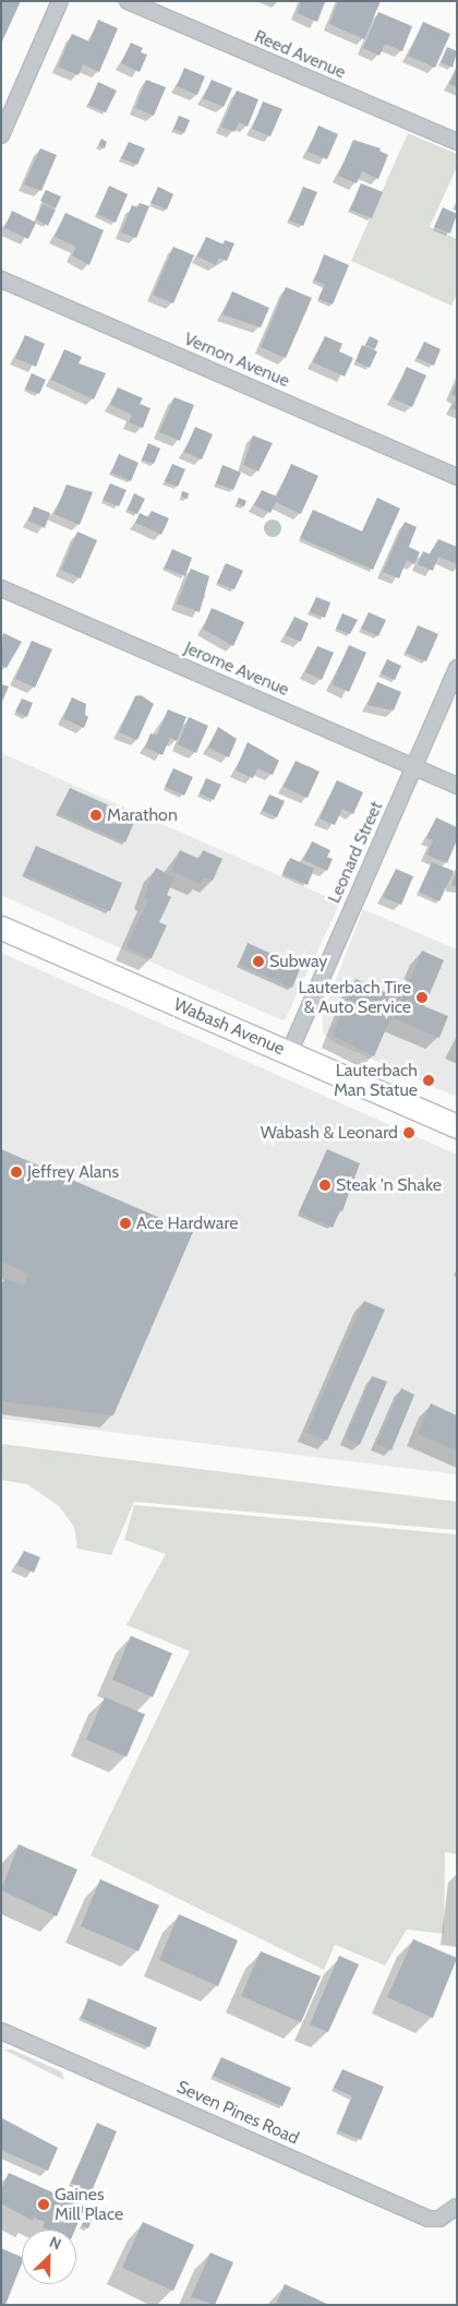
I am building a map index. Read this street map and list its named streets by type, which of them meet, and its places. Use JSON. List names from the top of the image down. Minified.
{"streets":{"main road":["Wabash Avenue"],"street":["Reed Avenue","Vernon Avenue","Jerome Avenue","Leonard Street","Seven Pines Road"]},"crossings":[["Jerome Avenue","Leonard Street"],["Leonard Street","Wabash Avenue"]],"places":["Marathon","Subway","Lauterbach Tire & Auto Service","Lauterbach Man Statue","Wabash & Leonard","Jeffrey Alans","Steak 'n Shake","Ace Hardware","Gaines Mill Place"],"north":"top right"}
